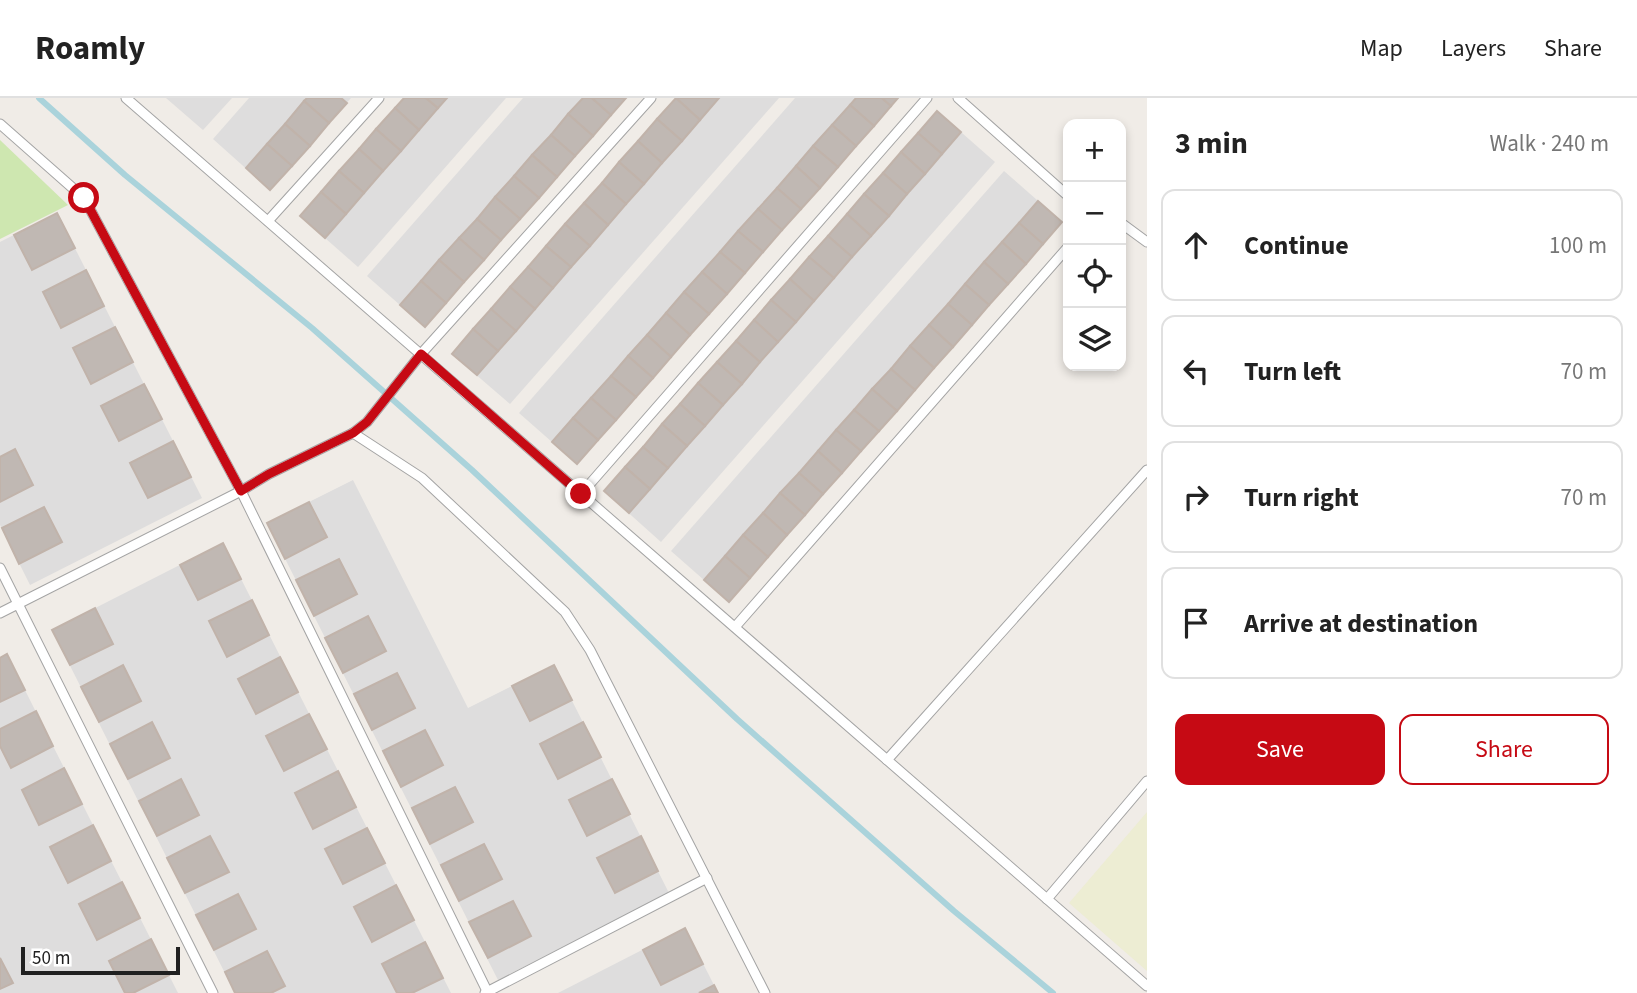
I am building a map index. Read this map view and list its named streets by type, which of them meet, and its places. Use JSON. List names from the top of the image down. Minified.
{"scale_bar":"50 m","page":{"header":"Roamly","nav":["Map","Layers","Share"],"heading":["3 min","Walk · 240 m"],"map_buttons":["+","−"],"list":[["Continue","100 m"],["Turn left","70 m"],["Turn right","70 m"],"Arrive at destination"],"buttons":["Save","Share"],"scale":"50 m"}}
